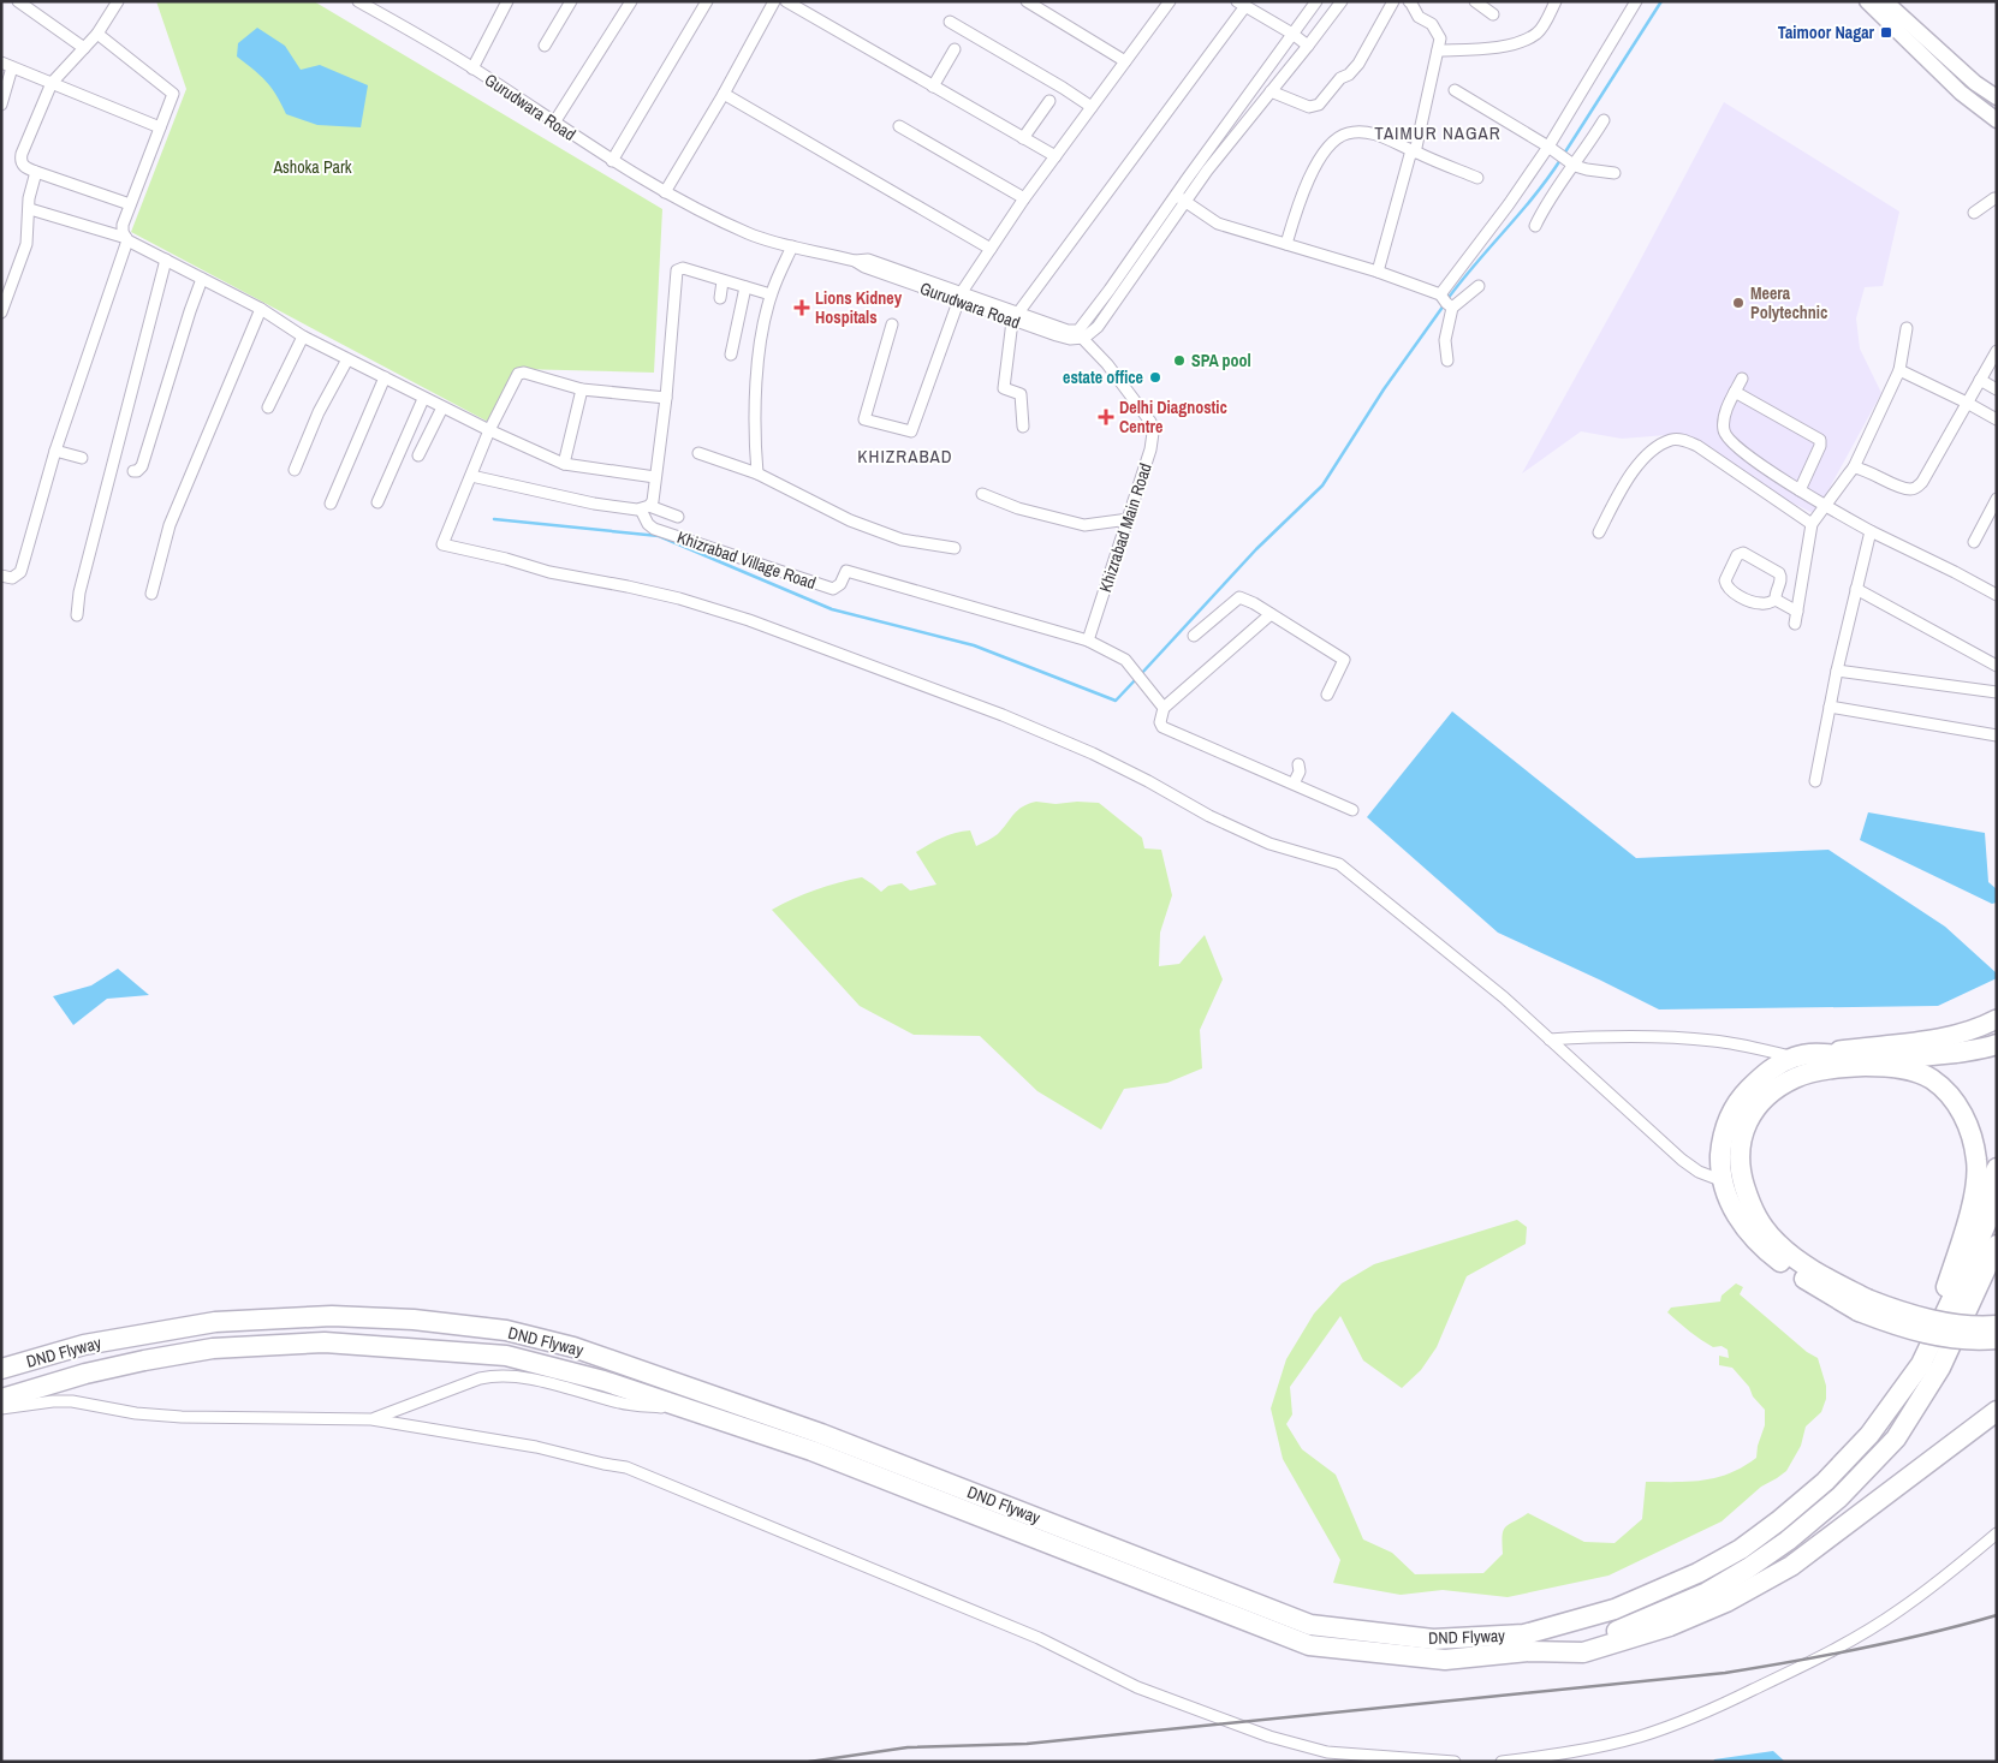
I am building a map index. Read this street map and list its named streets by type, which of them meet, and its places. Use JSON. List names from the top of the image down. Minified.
{"streets":{"highway":["DND Flyway"],"street":["Gurudwara Road","Khizrabad Main Road","Khizrabad Village Road"]},"crossings":[["Gurudwara Road","Khizrabad Main Road"],["Khizrabad Main Road","Khizrabad Village Road"]],"districts":["TAIMUR NAGAR","KHIZRABAD"],"parks":["Ashoka Park"],"places":{"transit":["Taimoor Nagar"],"other":["Meera Polytechnic","SPA pool","estate office"],"health":["Lions Kidney Hospitals","Delhi Diagnostic Centre"]}}
